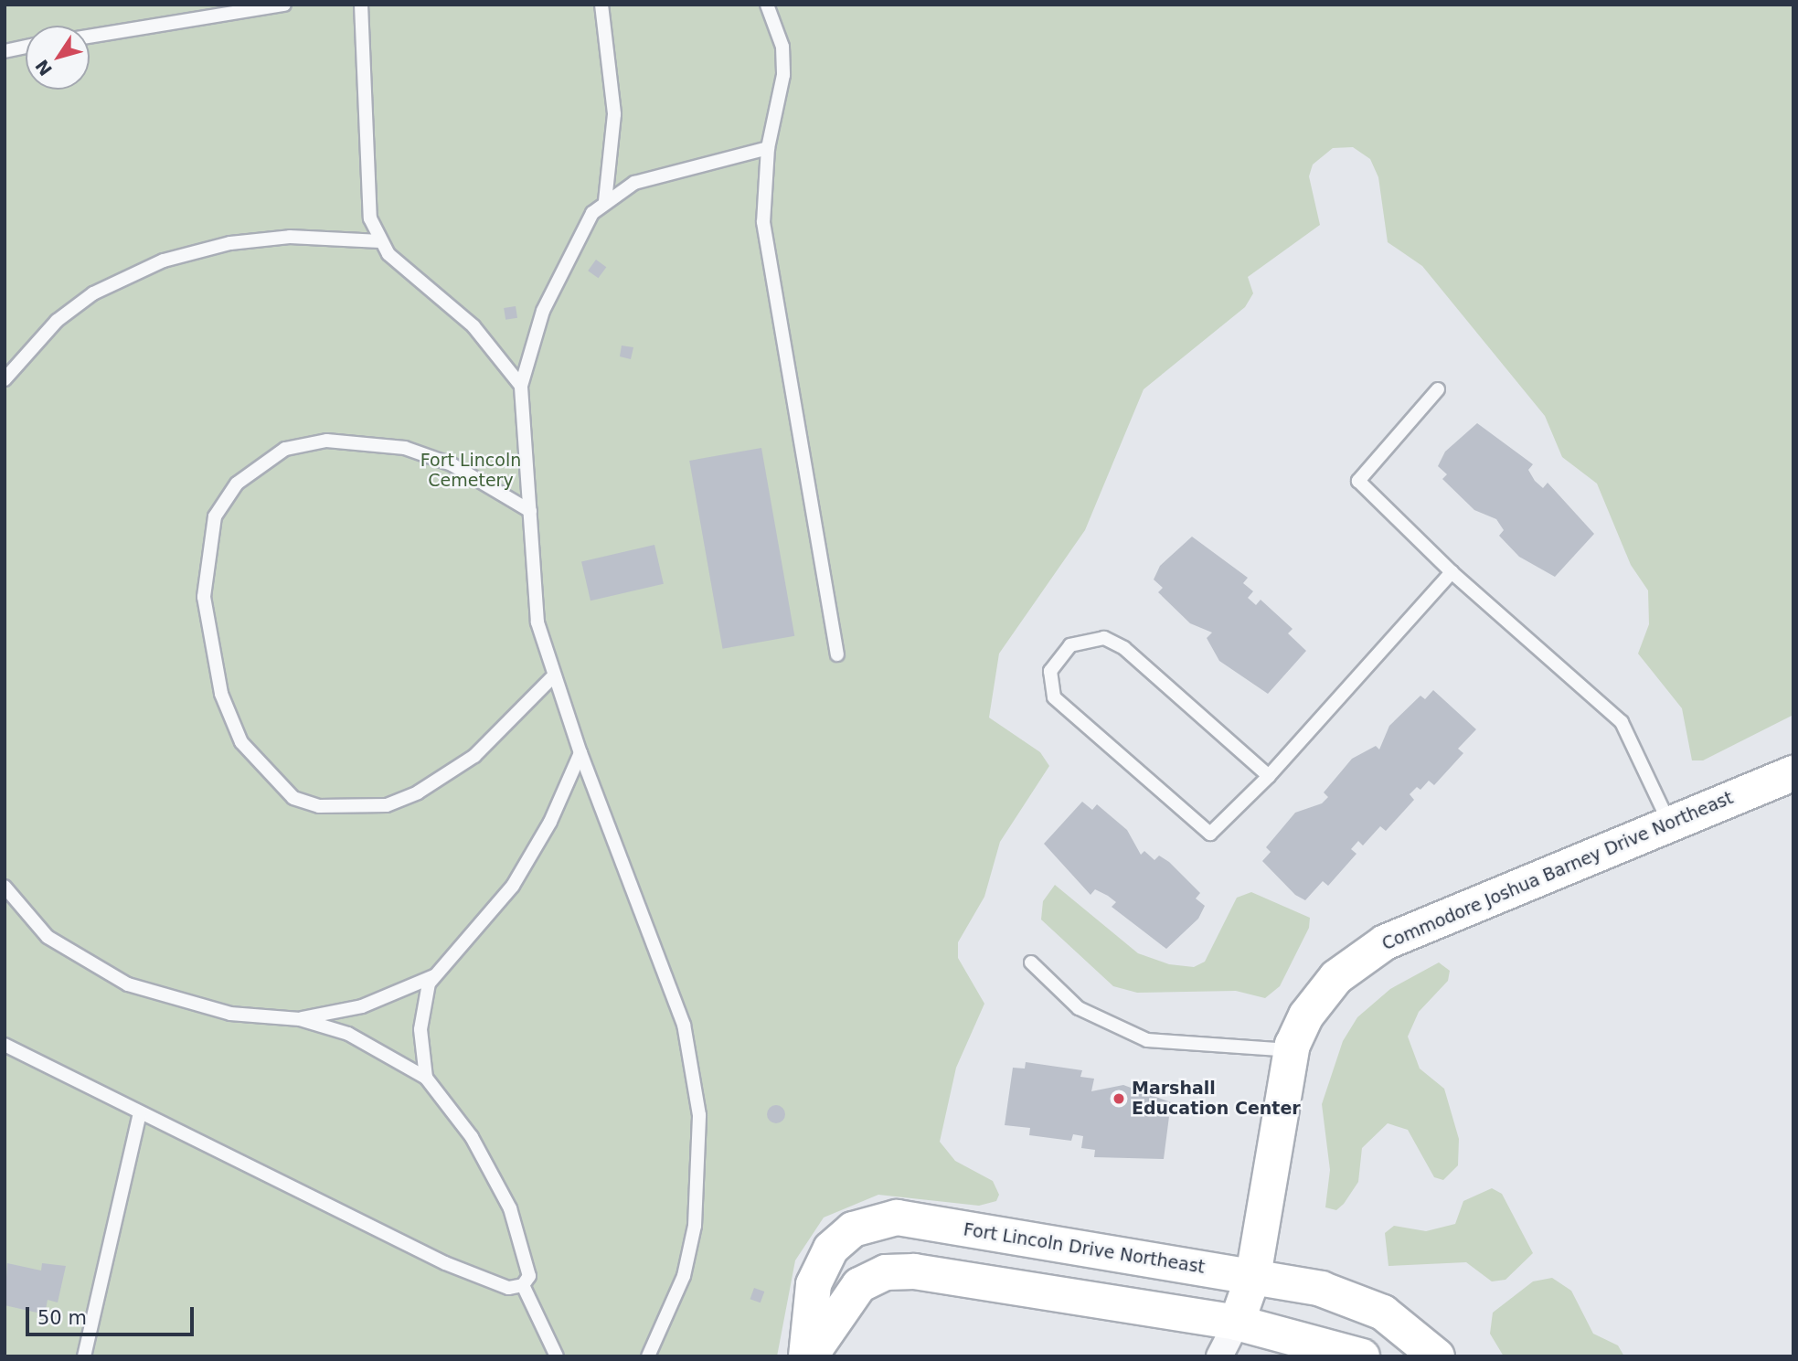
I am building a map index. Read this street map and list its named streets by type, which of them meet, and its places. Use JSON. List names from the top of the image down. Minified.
{"streets":{"street":["Commodore Joshua Barney Drive Northeast","Fort Lincoln Drive Northeast"]},"crossings":[["Commodore Joshua Barney Drive Northeast","Fort Lincoln Drive Northeast"]],"parks":["Fort Lincoln Cemetery"],"places":["Marshall Education Center"],"scale_bar":"50 m","north":"bottom left"}
